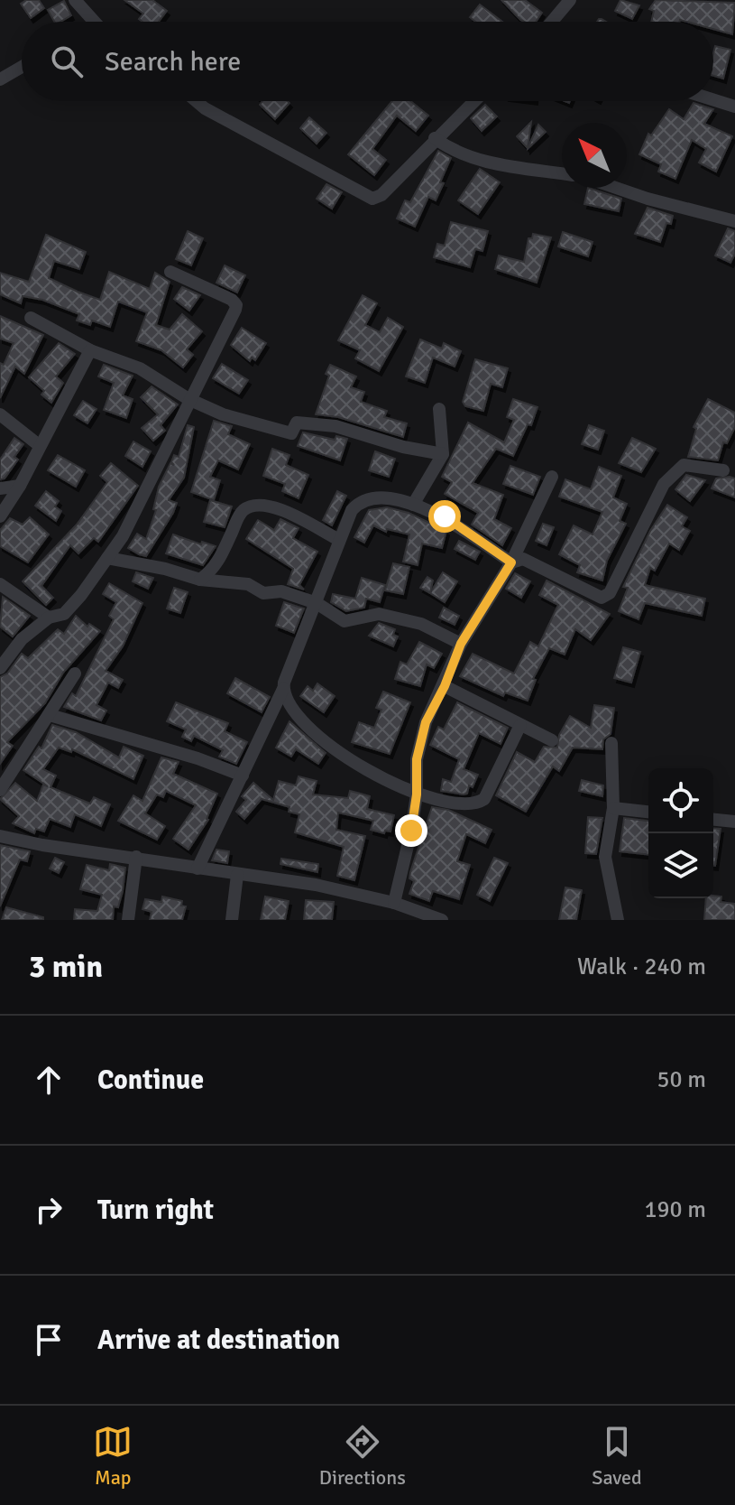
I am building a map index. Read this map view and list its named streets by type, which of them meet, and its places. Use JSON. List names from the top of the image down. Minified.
{"north":"top left","page":{"search":"Search here","heading":["3 min","Walk · 240 m"],"list":[["Continue","50 m"],["Turn right","190 m"],"Arrive at destination"],"nav":["Map","Directions","Saved"]}}
